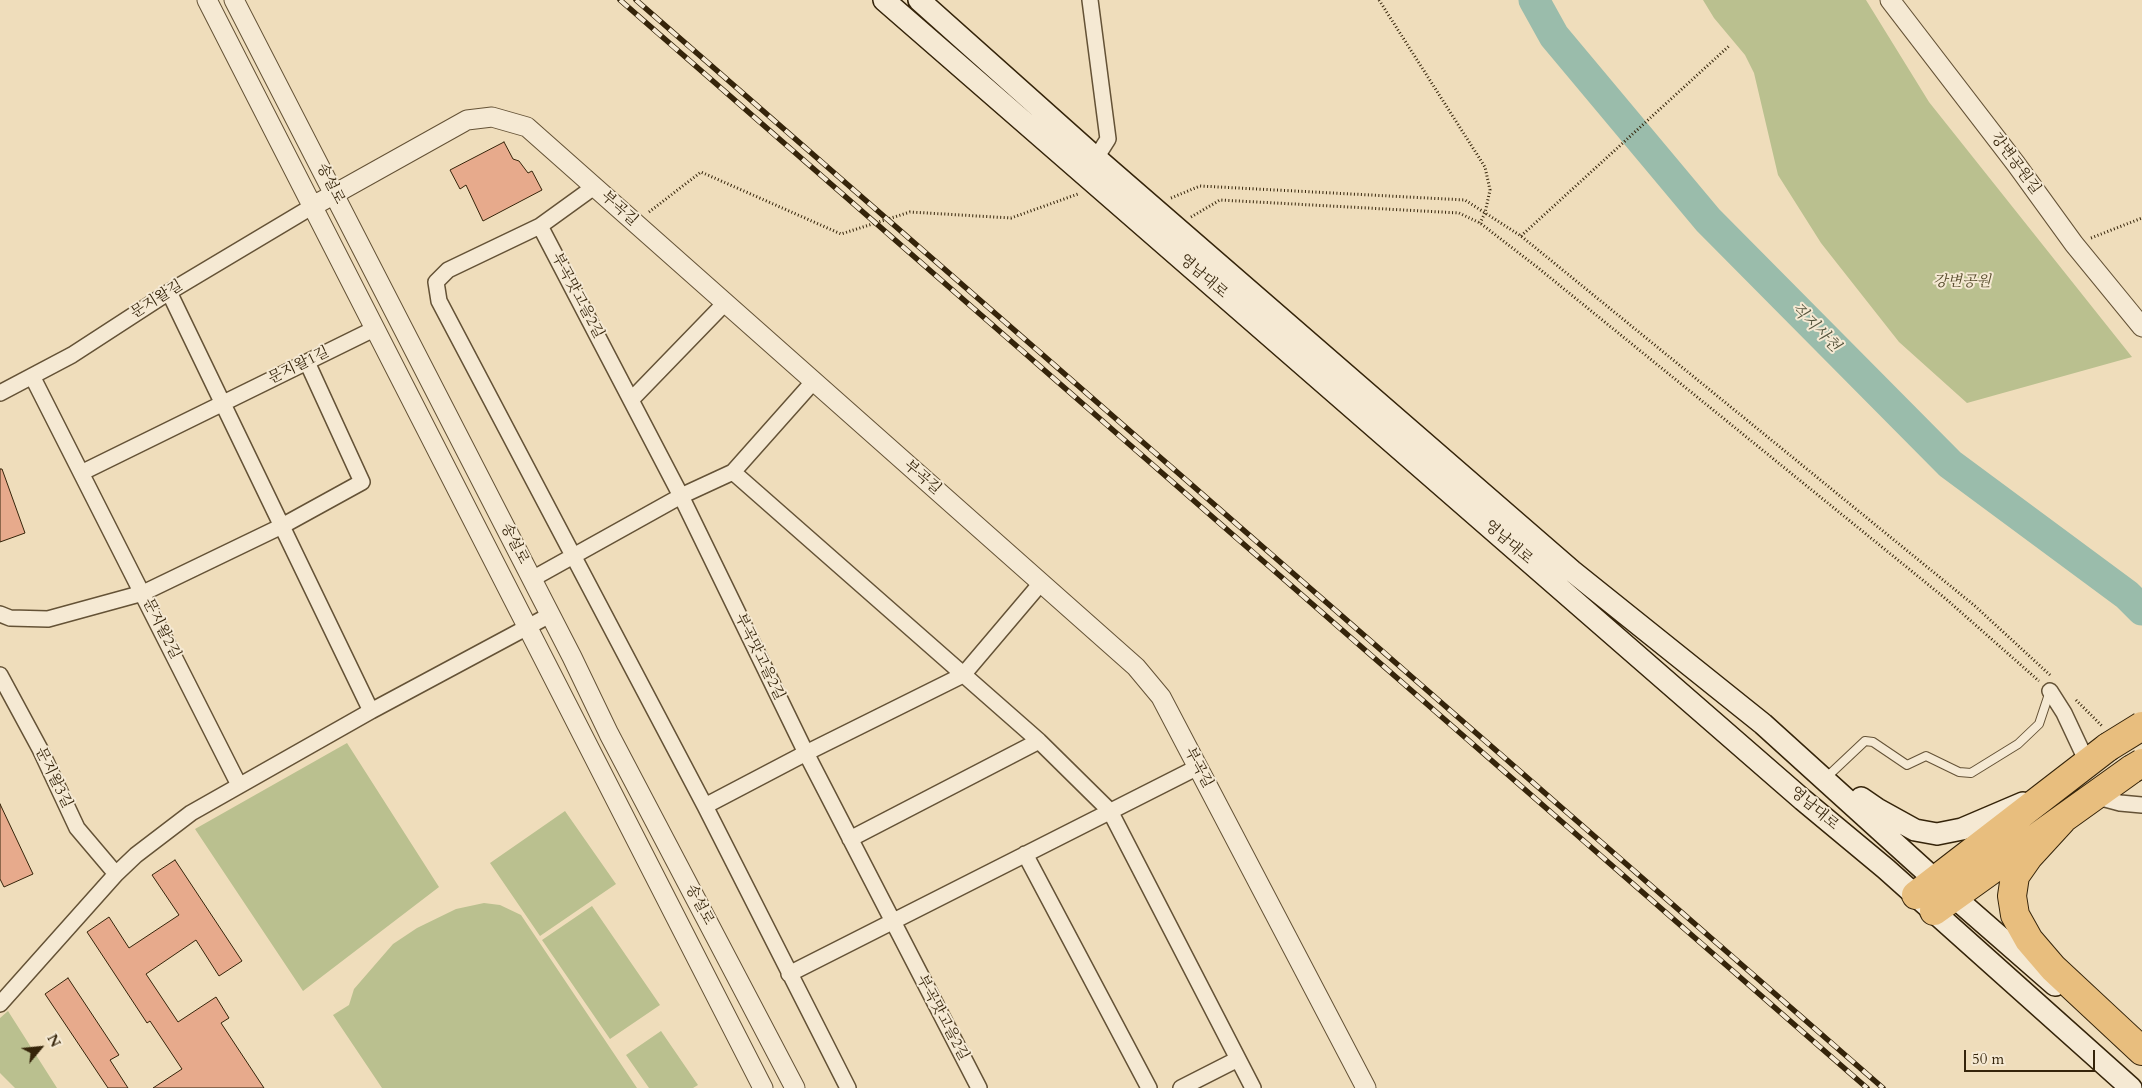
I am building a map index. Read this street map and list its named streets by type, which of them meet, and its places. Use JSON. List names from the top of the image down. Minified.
{"streets":{"main road":["영남대로"],"street":["강변공원길","송설로","부곡길","부곡맛고을2길","문지왈길","문지왈1길","문지왈2길","문지왈3길"]},"crossings":[["송설로","부곡길"],["송설로","문지왈길"],["송설로","문지왈1길"],["부곡길","문지왈길"],["문지왈길","문지왈2길"]],"water":["직지사천"],"parks":["강변공원"],"scale_bar":"50 m","north":"top right"}
